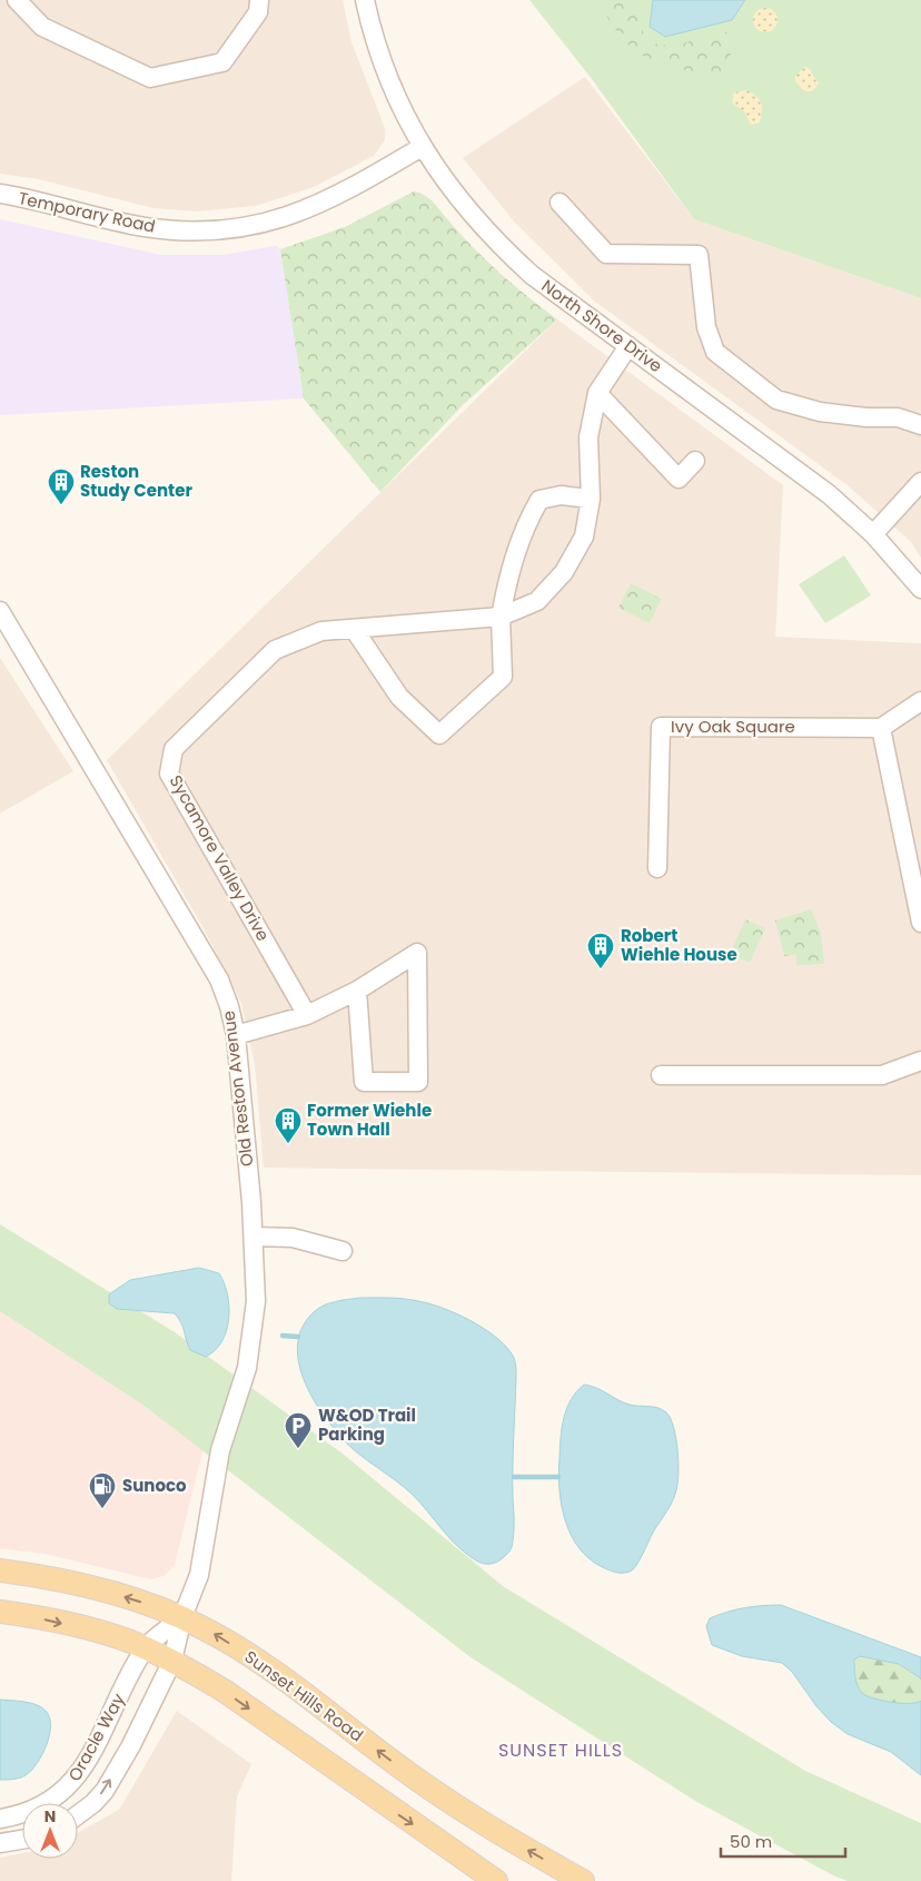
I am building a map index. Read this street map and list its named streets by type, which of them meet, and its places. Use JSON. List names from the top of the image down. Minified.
{"streets":{"main road":["Sunset Hills Road"],"street":["Temporary Road","North Shore Drive","Ivy Oak Square","Sycamore Valley Drive","Old Reston Avenue","Oracle Way"]},"crossings":[["Temporary Road","North Shore Drive"],["North Shore Drive","Sycamore Valley Drive"],["Old Reston Avenue","Sunset Hills Road"],["Old Reston Avenue","Oracle Way"]],"districts":["SUNSET HILLS"],"places":{"building":["Reston Study Center","Robert Wiehle House","Former Wiehle Town Hall"],"parking":["W&OD Trail Parking"],"fuel station":["Sunoco"]},"scale_bar":"50 m","north":"top"}
